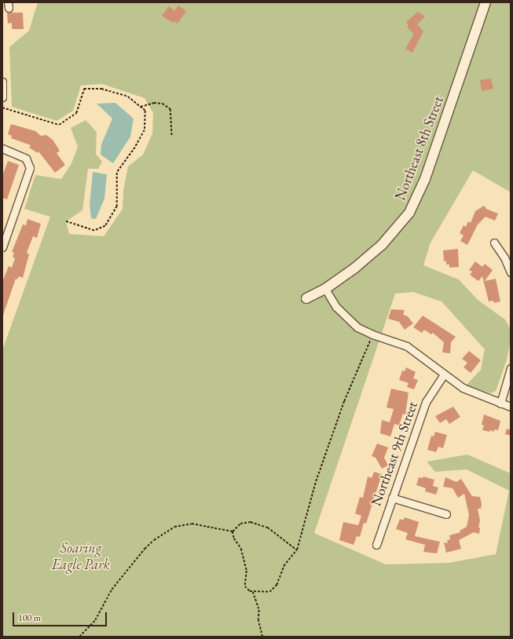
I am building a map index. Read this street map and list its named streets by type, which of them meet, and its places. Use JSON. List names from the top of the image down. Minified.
{"streets":{"street":["Northeast 8th Street","Northeast 9th Street"]},"parks":["Soaring Eagle Park"],"scale_bar":"100 m"}
